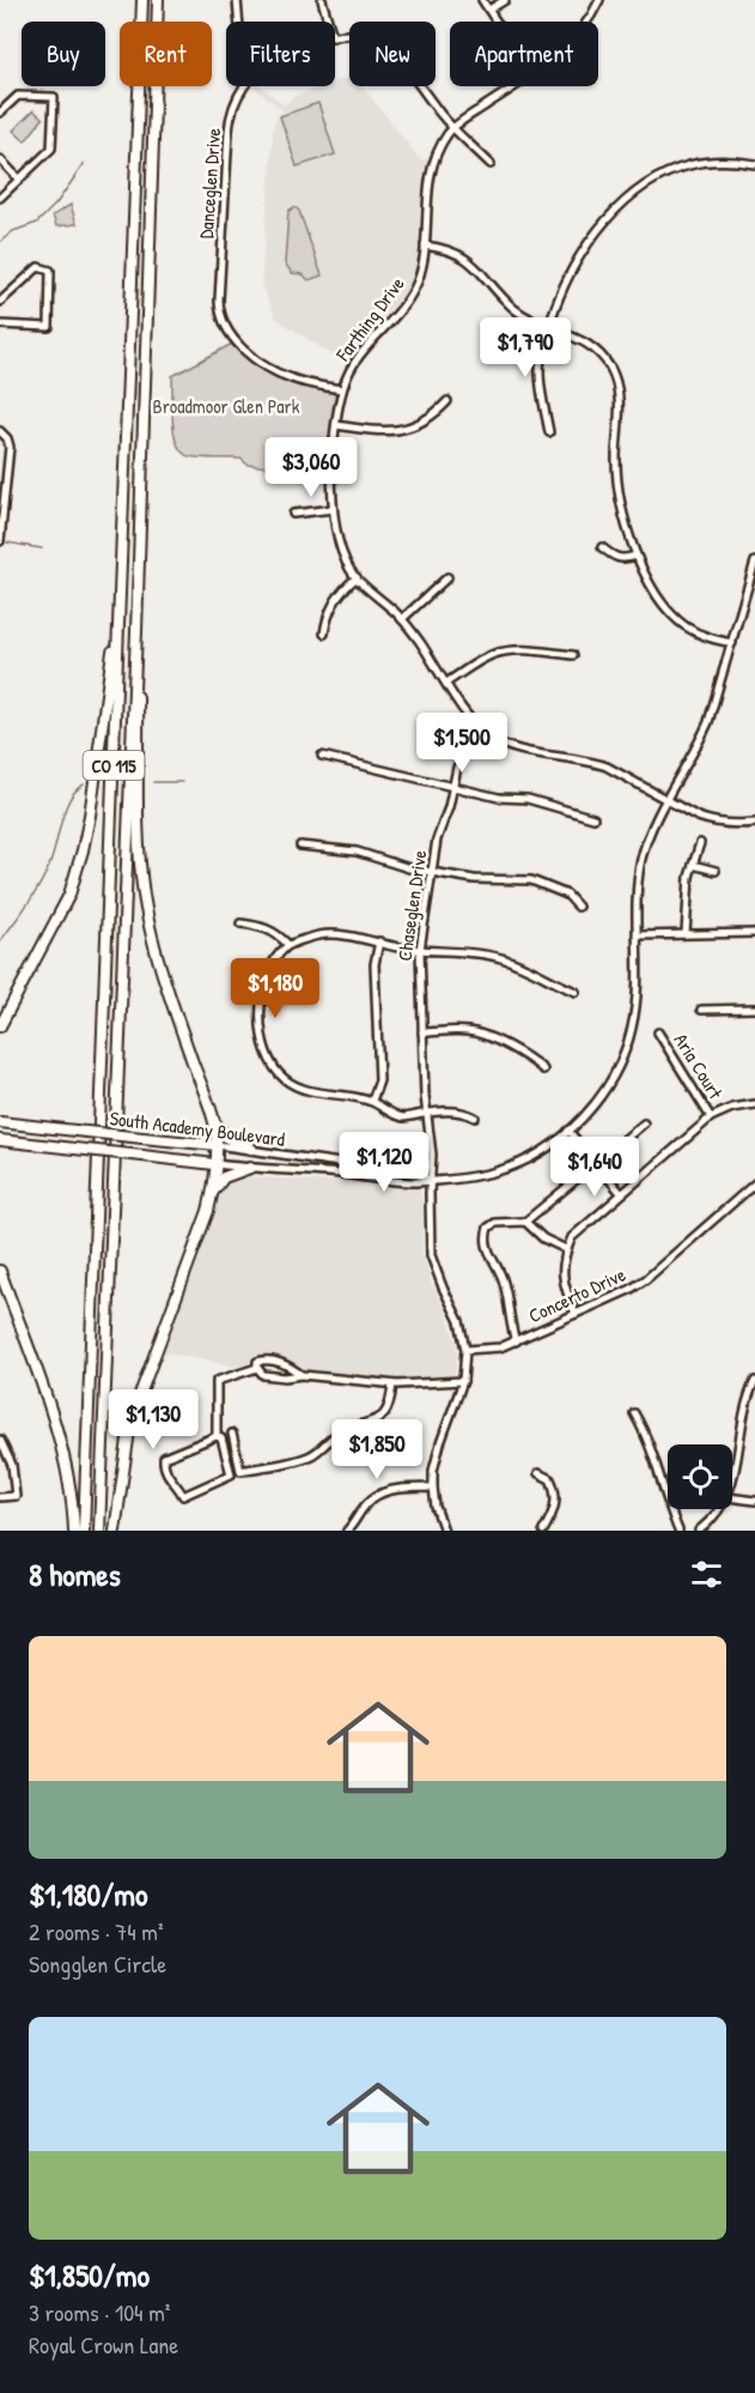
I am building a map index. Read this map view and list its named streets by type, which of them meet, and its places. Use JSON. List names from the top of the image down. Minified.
{"streets":{"highway":["CO 115","South Academy Boulevard"],"street":["Danceglen Drive","Farthing Drive","Chaseglen Drive","Aria Court","Concerto Drive"]},"crossings":[["Danceglen Drive","Farthing Drive"],["Farthing Drive","Chaseglen Drive"],["Chaseglen Drive","South Academy Boulevard"],["Chaseglen Drive","Concerto Drive"]],"parks":["Broadmoor Glen Park"],"page":{"chip":["Buy","Rent","Filters","New","Apartment"],"price":["$1,790","$3,060","$1,500","$1,180","$1,120","$1,640","$1,130","$1,850"],"heading":"8 homes","list":[{"name":"$1,180/mo","note":"2 rooms · 74 m² · Songglen Circle"},{"name":"$1,850/mo","note":"3 rooms · 104 m² · Royal Crown Lane"}]}}
